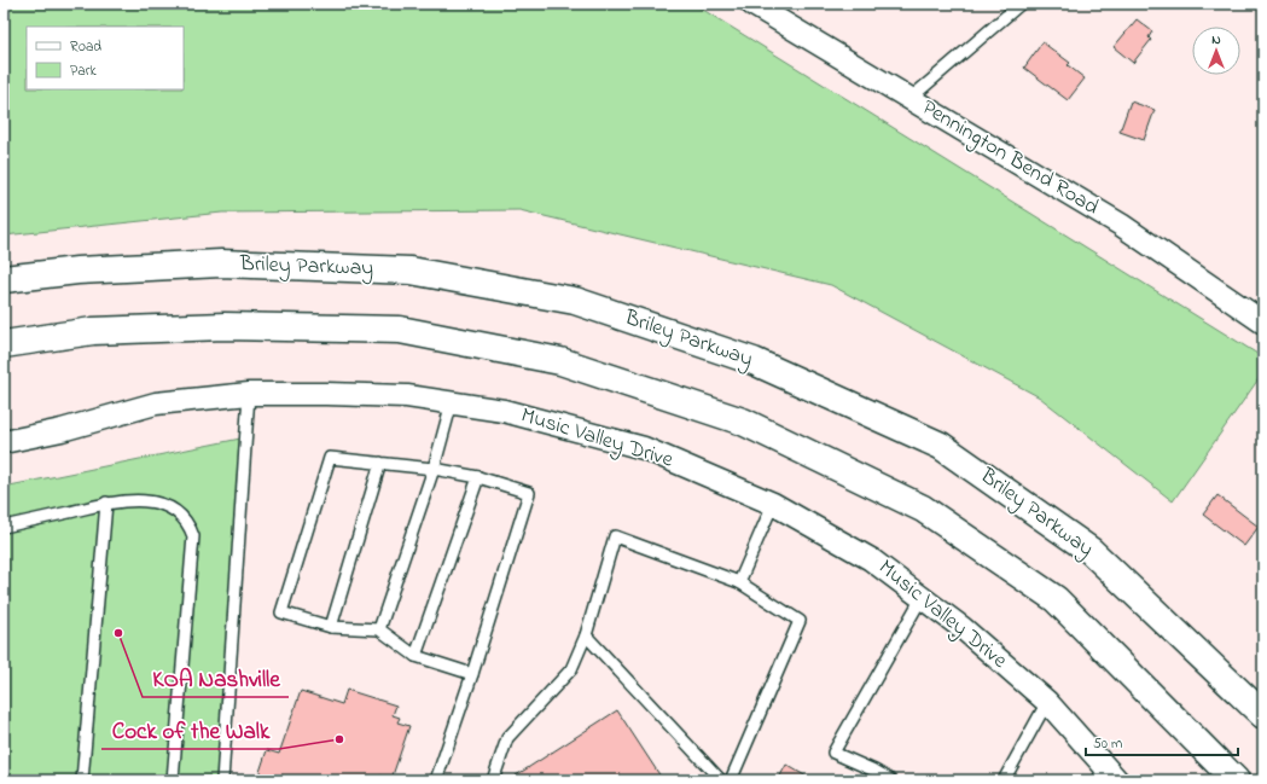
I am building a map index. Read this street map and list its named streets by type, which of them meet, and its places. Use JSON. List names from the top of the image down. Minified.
{"streets":{"highway":["Briley Parkway"],"street":["Pennington Bend Road","Music Valley Drive"]},"places":["KOA Nashville","Cock of the Walk"],"legend":["Road","Park"],"scale_bar":"50 m","north":"top"}
